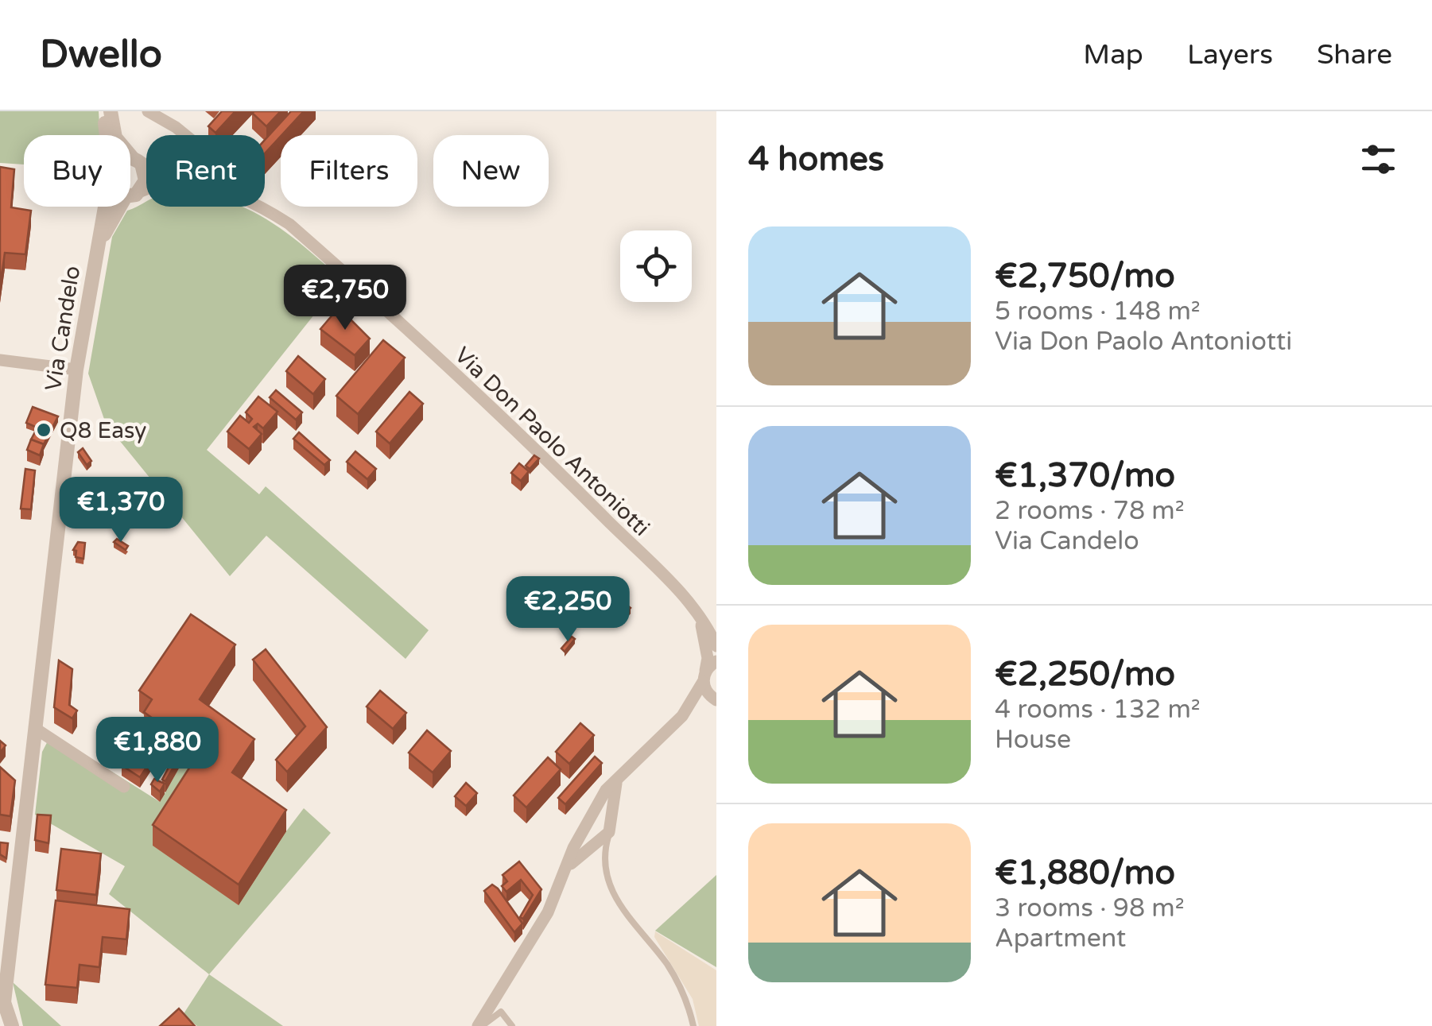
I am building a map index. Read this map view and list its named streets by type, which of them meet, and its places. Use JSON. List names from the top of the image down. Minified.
{"streets":{"street":["Via Candelo","Via Don Paolo Antoniotti"]},"places":["Q8 Easy"],"page":{"header":"Dwello","nav":["Map","Layers","Share"],"heading":"4 homes","chip":["Buy","Rent","Filters","New"],"list":[{"name":"€2,750/mo","note":"5 rooms · 148 m² · Via Don Paolo Antoniotti"},{"name":"€1,370/mo","note":"2 rooms · 78 m² · Via Candelo"},{"name":"€2,250/mo","note":"4 rooms · 132 m² · House"},{"name":"€1,880/mo","note":"3 rooms · 98 m² · Apartment"}],"price":["€2,750","€1,370","€2,250","€1,880"]}}
